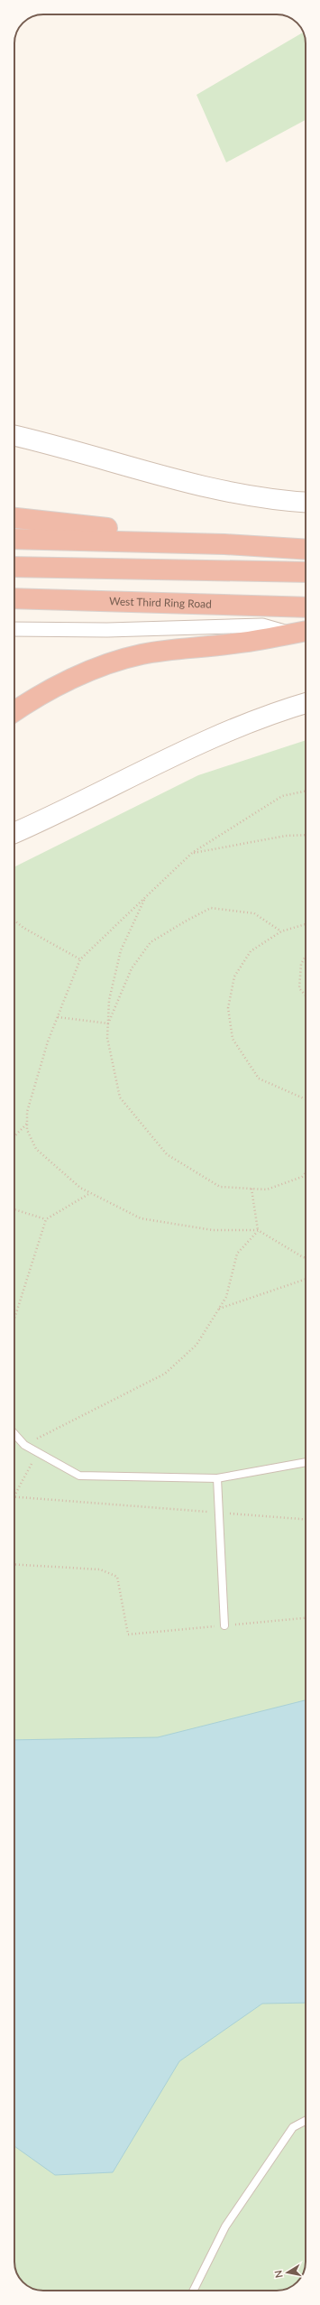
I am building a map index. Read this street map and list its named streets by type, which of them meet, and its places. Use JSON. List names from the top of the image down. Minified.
{"streets":{"highway":["West Third Ring Road"]},"north":"left"}
